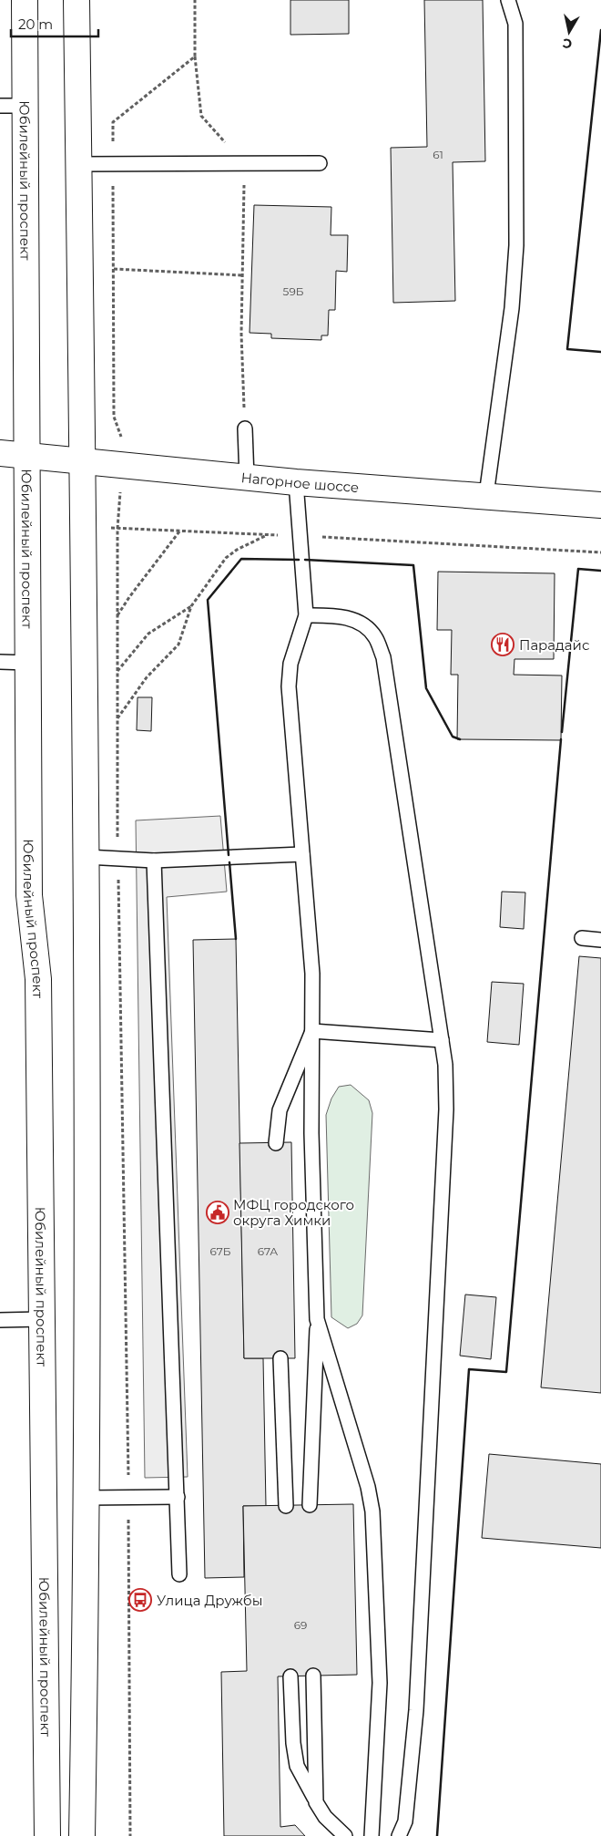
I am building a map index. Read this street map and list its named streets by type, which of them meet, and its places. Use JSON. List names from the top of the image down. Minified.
{"streets":{"main road":["Юбилейный проспект","Нагорное шоссе"]},"crossings":[["Юбилейный проспект","Нагорное шоссе"]],"places":{"restaurant":["Парадайс"],"public building":["МФЦ городского округа Химки"],"bus stop":["Улица Дружбы"]},"house_numbers":["61","59Б","67Б","67А","69"],"scale_bar":"20 m","north":"bottom"}
